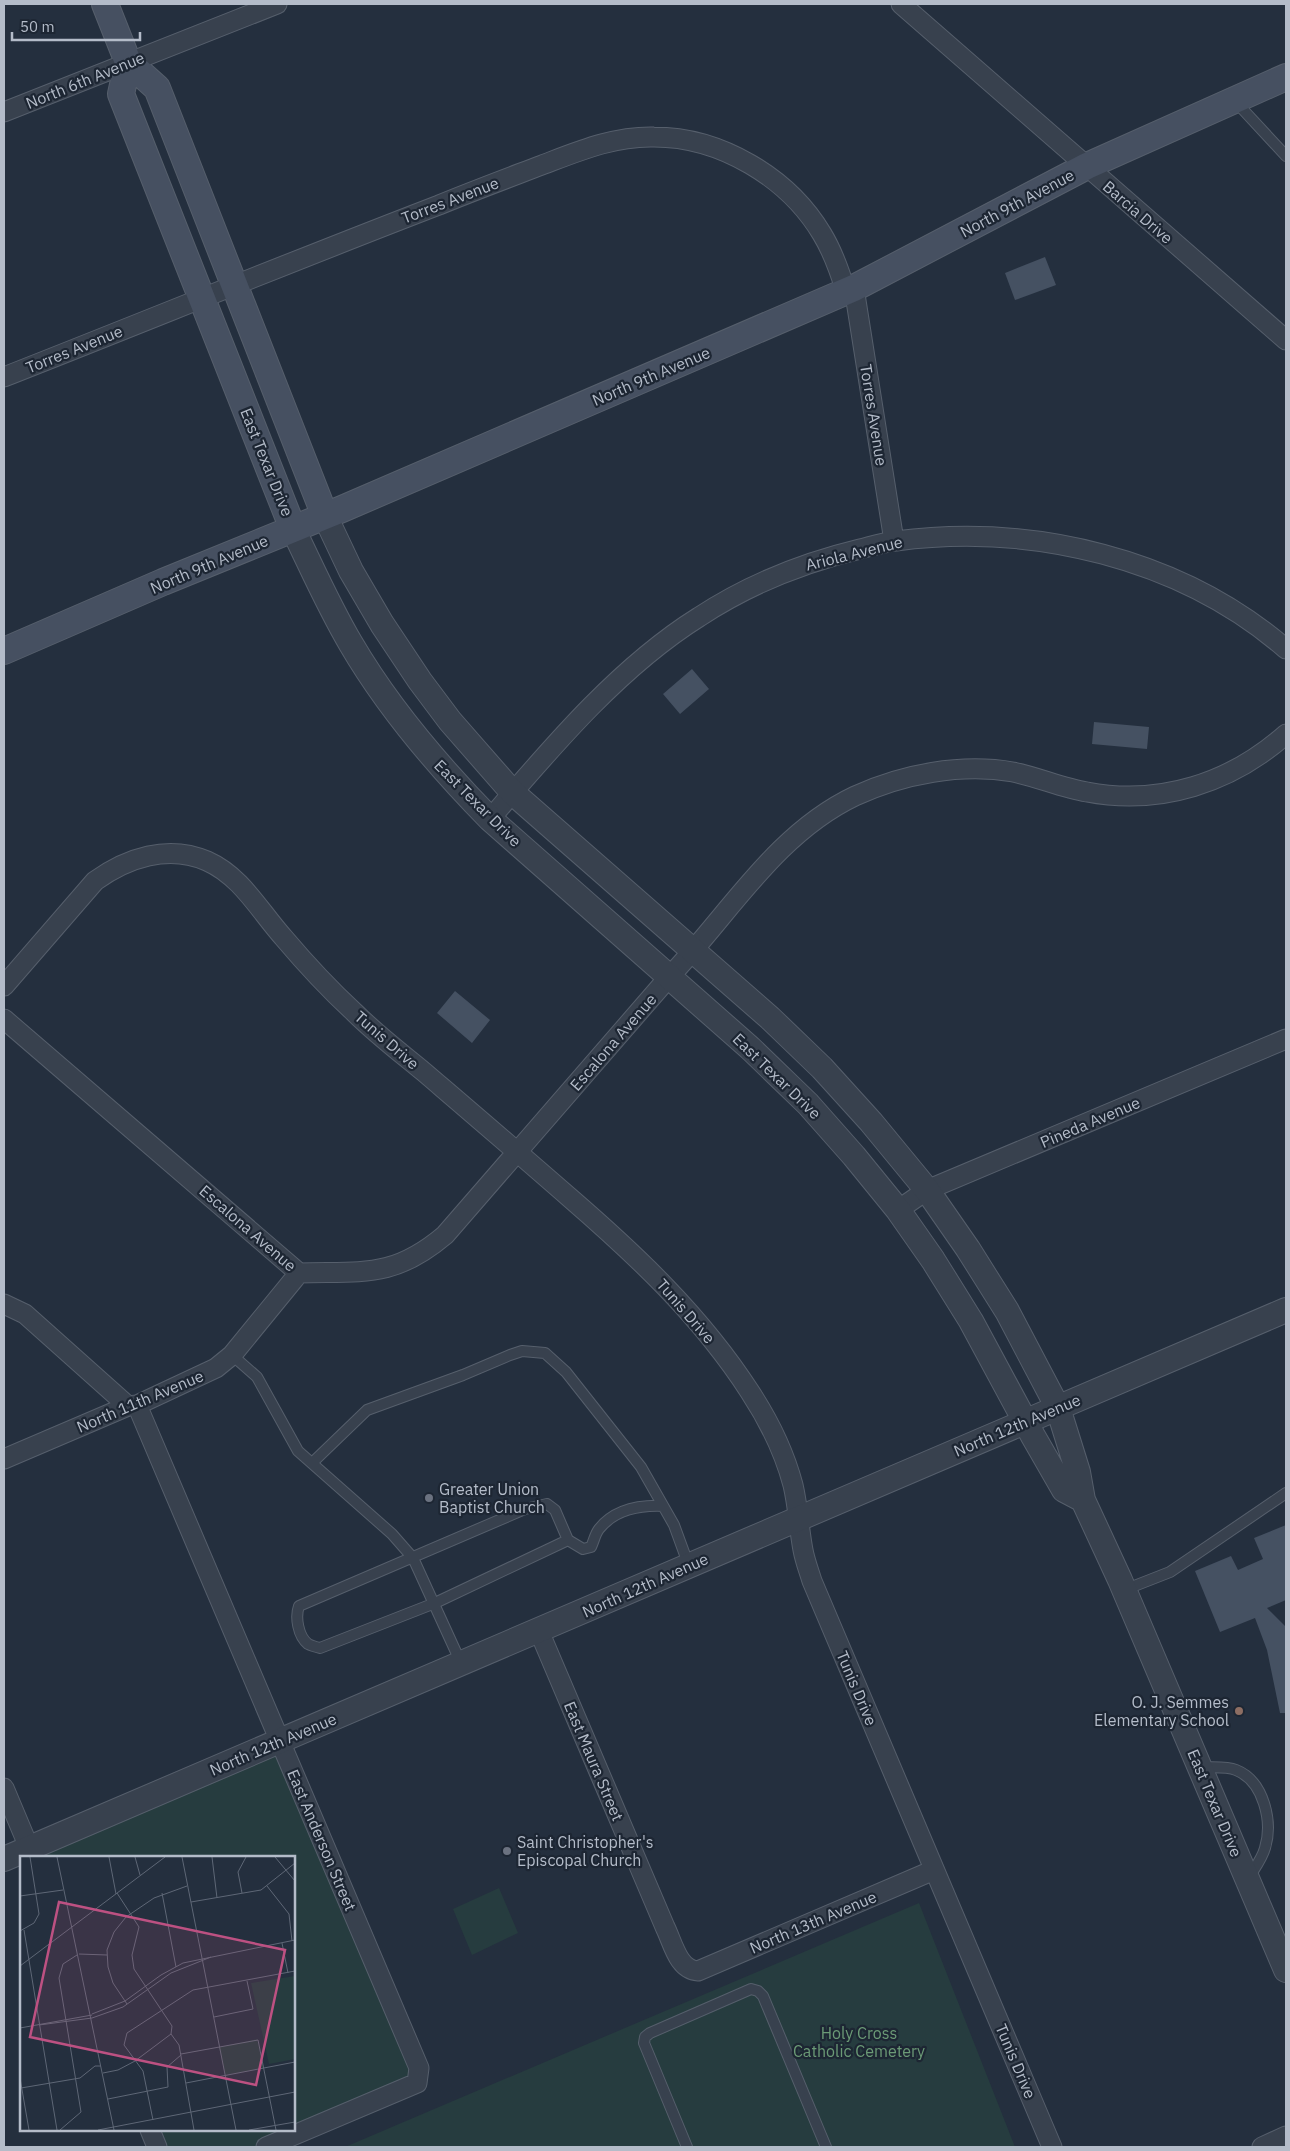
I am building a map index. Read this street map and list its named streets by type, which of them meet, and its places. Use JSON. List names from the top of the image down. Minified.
{"streets":{"main road":["North 9th Avenue","East Texar Drive"],"street":["North 6th Avenue","Torres Avenue","Barcia Drive","Ariola Avenue","Tunis Drive","Escalona Avenue","Pineda Avenue","North 11th Avenue","North 12th Avenue","East Maura Street","East Anderson Street","North 13th Avenue"]},"crossings":[["North 6th Avenue","East Texar Drive"],["Torres Avenue","North 9th Avenue"],["Torres Avenue","East Texar Drive"],["Torres Avenue","Ariola Avenue"],["North 9th Avenue","Barcia Drive"],["North 9th Avenue","East Texar Drive"],["East Texar Drive","Ariola Avenue"],["East Texar Drive","Escalona Avenue"],["East Texar Drive","Pineda Avenue"],["East Texar Drive","North 12th Avenue"],["Tunis Drive","Escalona Avenue"],["Tunis Drive","North 12th Avenue"],["Tunis Drive","North 13th Avenue"],["Escalona Avenue","North 11th Avenue"],["North 11th Avenue","East Anderson Street"],["North 12th Avenue","East Maura Street"],["North 12th Avenue","East Anderson Street"],["East Maura Street","North 13th Avenue"]],"parks":["Holy Cross Catholic Cemetery"],"places":["Greater Union Baptist Church","O. J. Semmes Elementary School","Saint Christopher's Episcopal Church"],"scale_bar":"50 m"}
